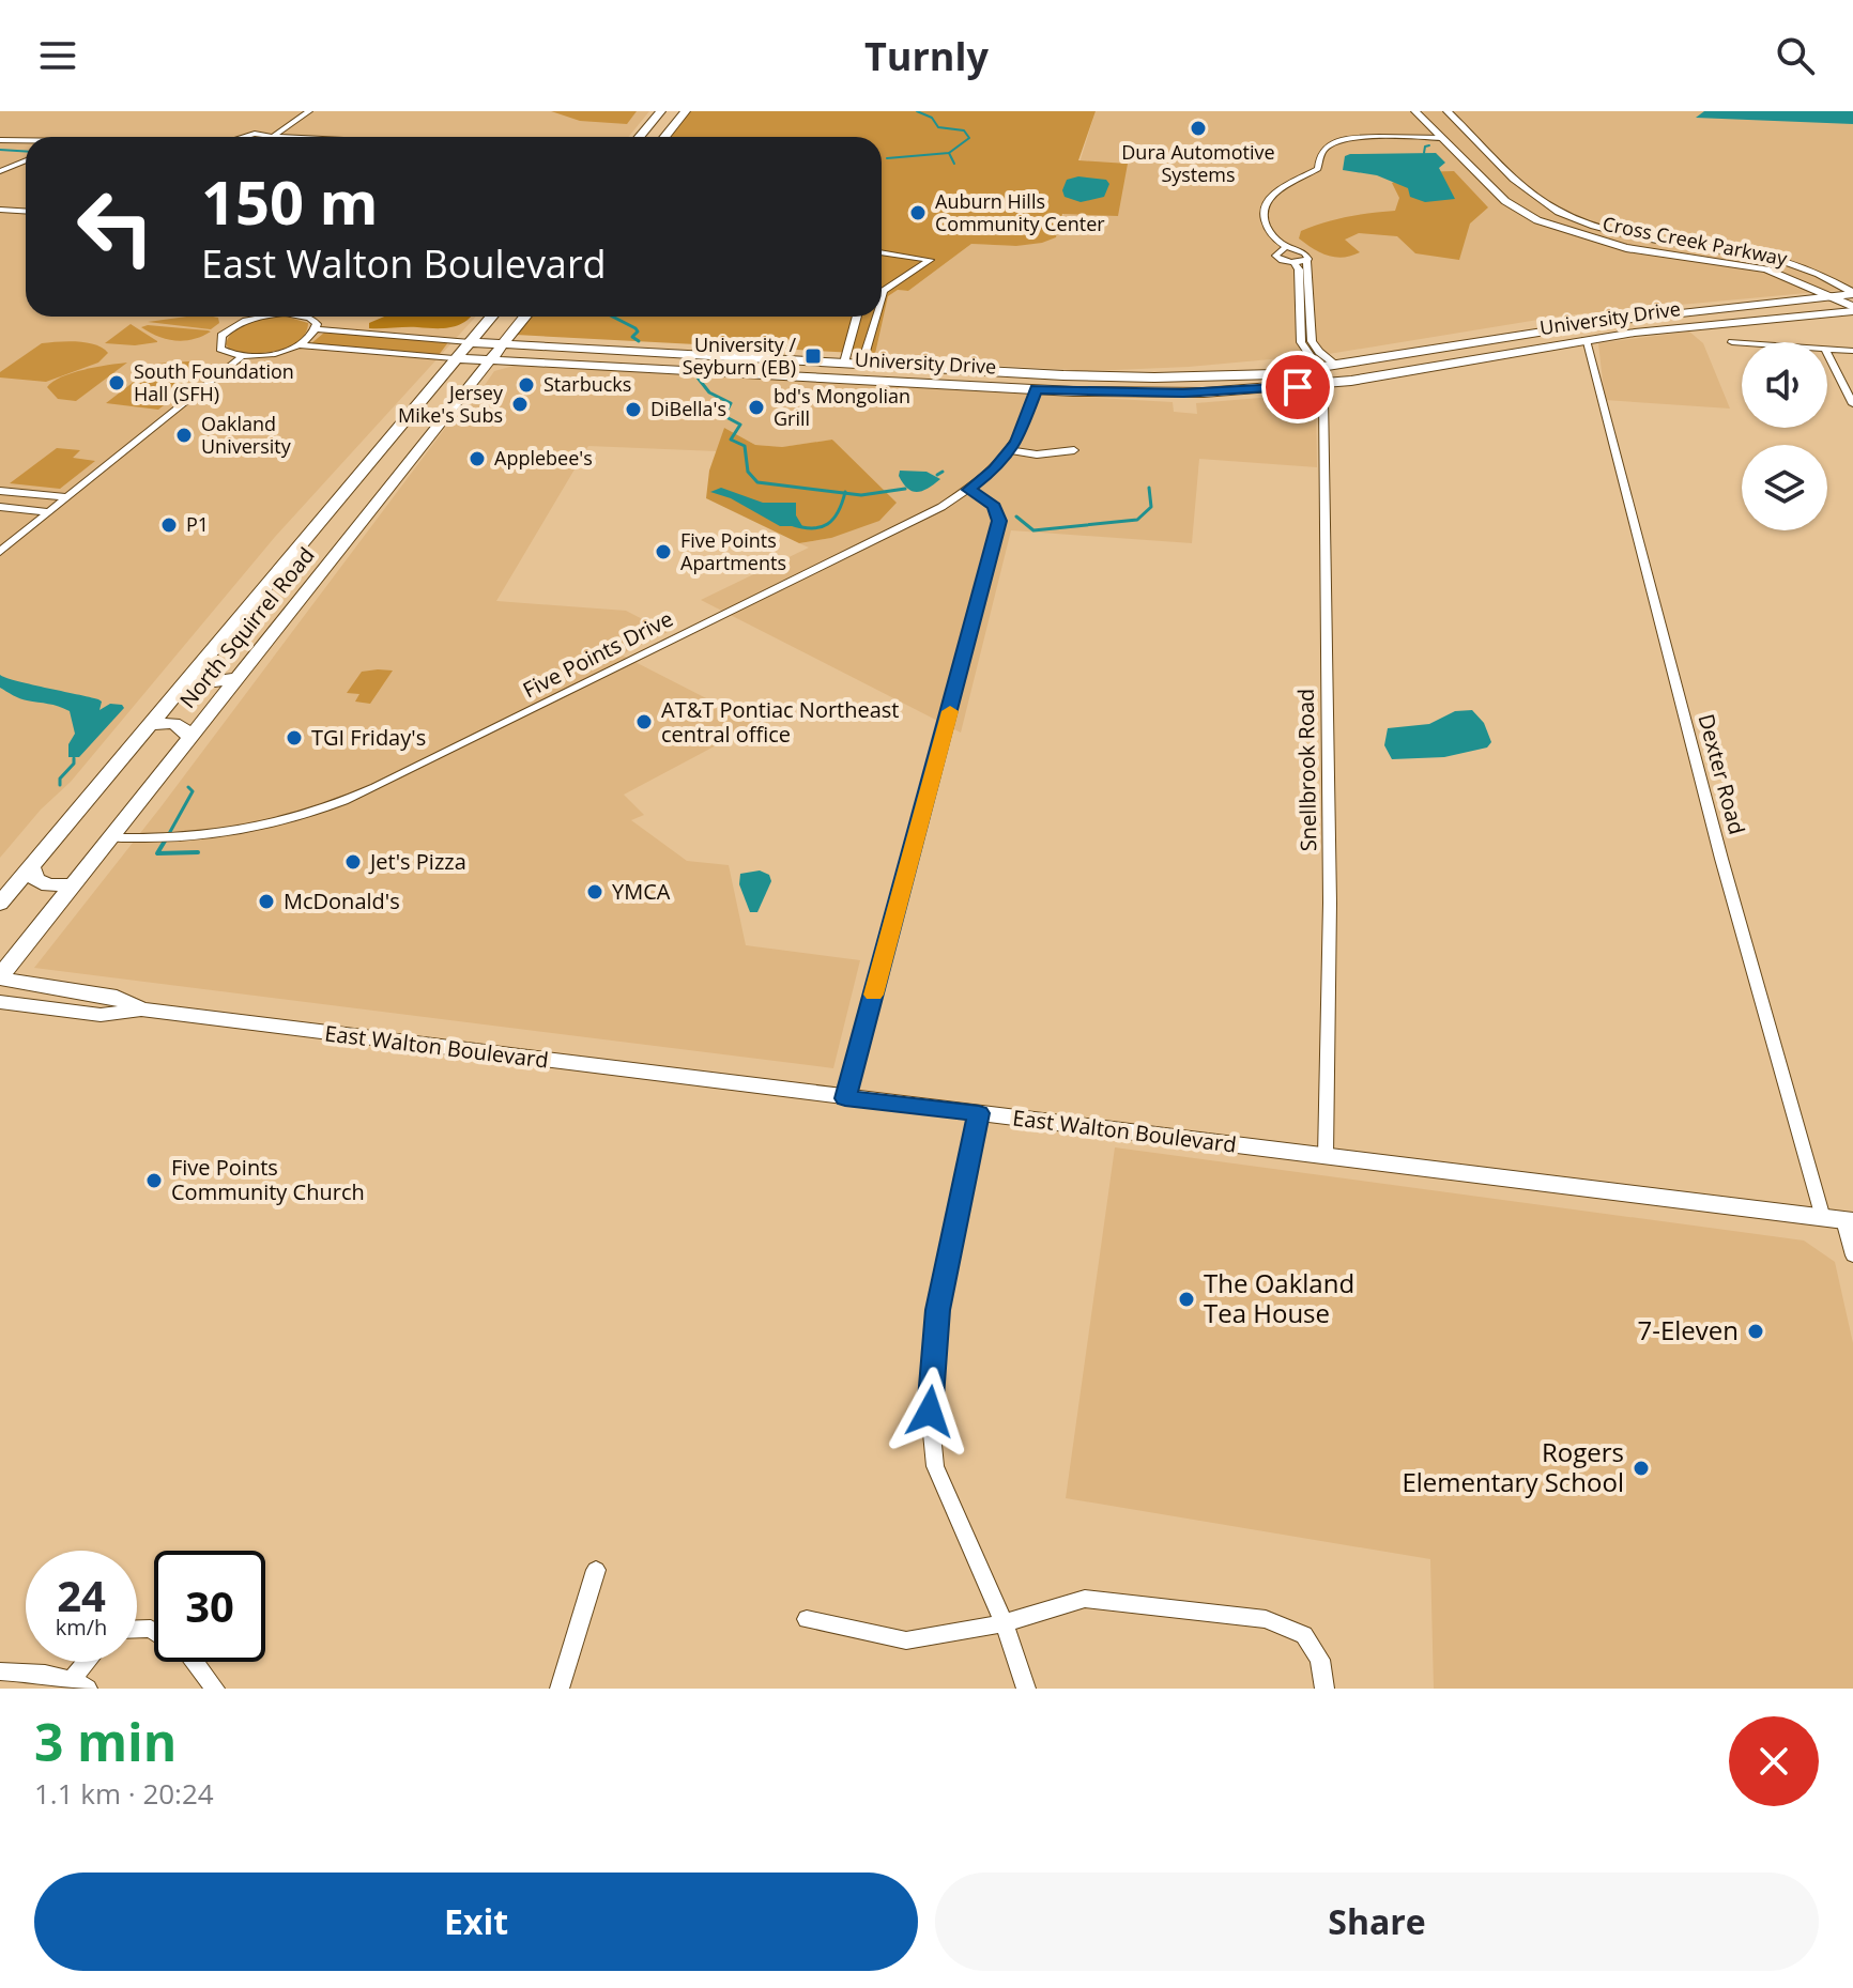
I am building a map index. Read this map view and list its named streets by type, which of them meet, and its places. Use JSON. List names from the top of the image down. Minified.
{"streets":{"main road":["University Drive","North Squirrel Road","East Walton Boulevard"],"street":["Cross Creek Parkway","Five Points Drive","Snellbrook Road","Dexter Road"]},"crossings":[["Cross Creek Parkway","University Drive"],["University Drive","North Squirrel Road"],["University Drive","Five Points Drive"],["University Drive","Snellbrook Road"],["University Drive","Dexter Road"],["North Squirrel Road","Five Points Drive"],["North Squirrel Road","East Walton Boulevard"],["Snellbrook Road","East Walton Boulevard"],["Dexter Road","East Walton Boulevard"]],"places":{"other":["Dura Automotive Systems","Auburn Hills Community Center","South Foundation Hall (SFH)","Starbucks","Jersey Mike's Subs","bd's Mongolian Grill","DiBella's","Oakland University","Applebee's","P1","Five Points Apartments","AT&T Pontiac Northeast central office","TGI Friday's","Jet's Pizza","YMCA","McDonald's","Five Points Community Church","The Oakland Tea House","7-Eleven","Rogers Elementary School"],"transit":["University / Seyburn (EB)"]},"page":{"header":"Turnly","turn":["150 m","East Walton Boulevard"],"speed":"24 km/h","limit":"30","heading":["3 min","1.1 km · 20:24"],"buttons":["Exit","Share"]}}
